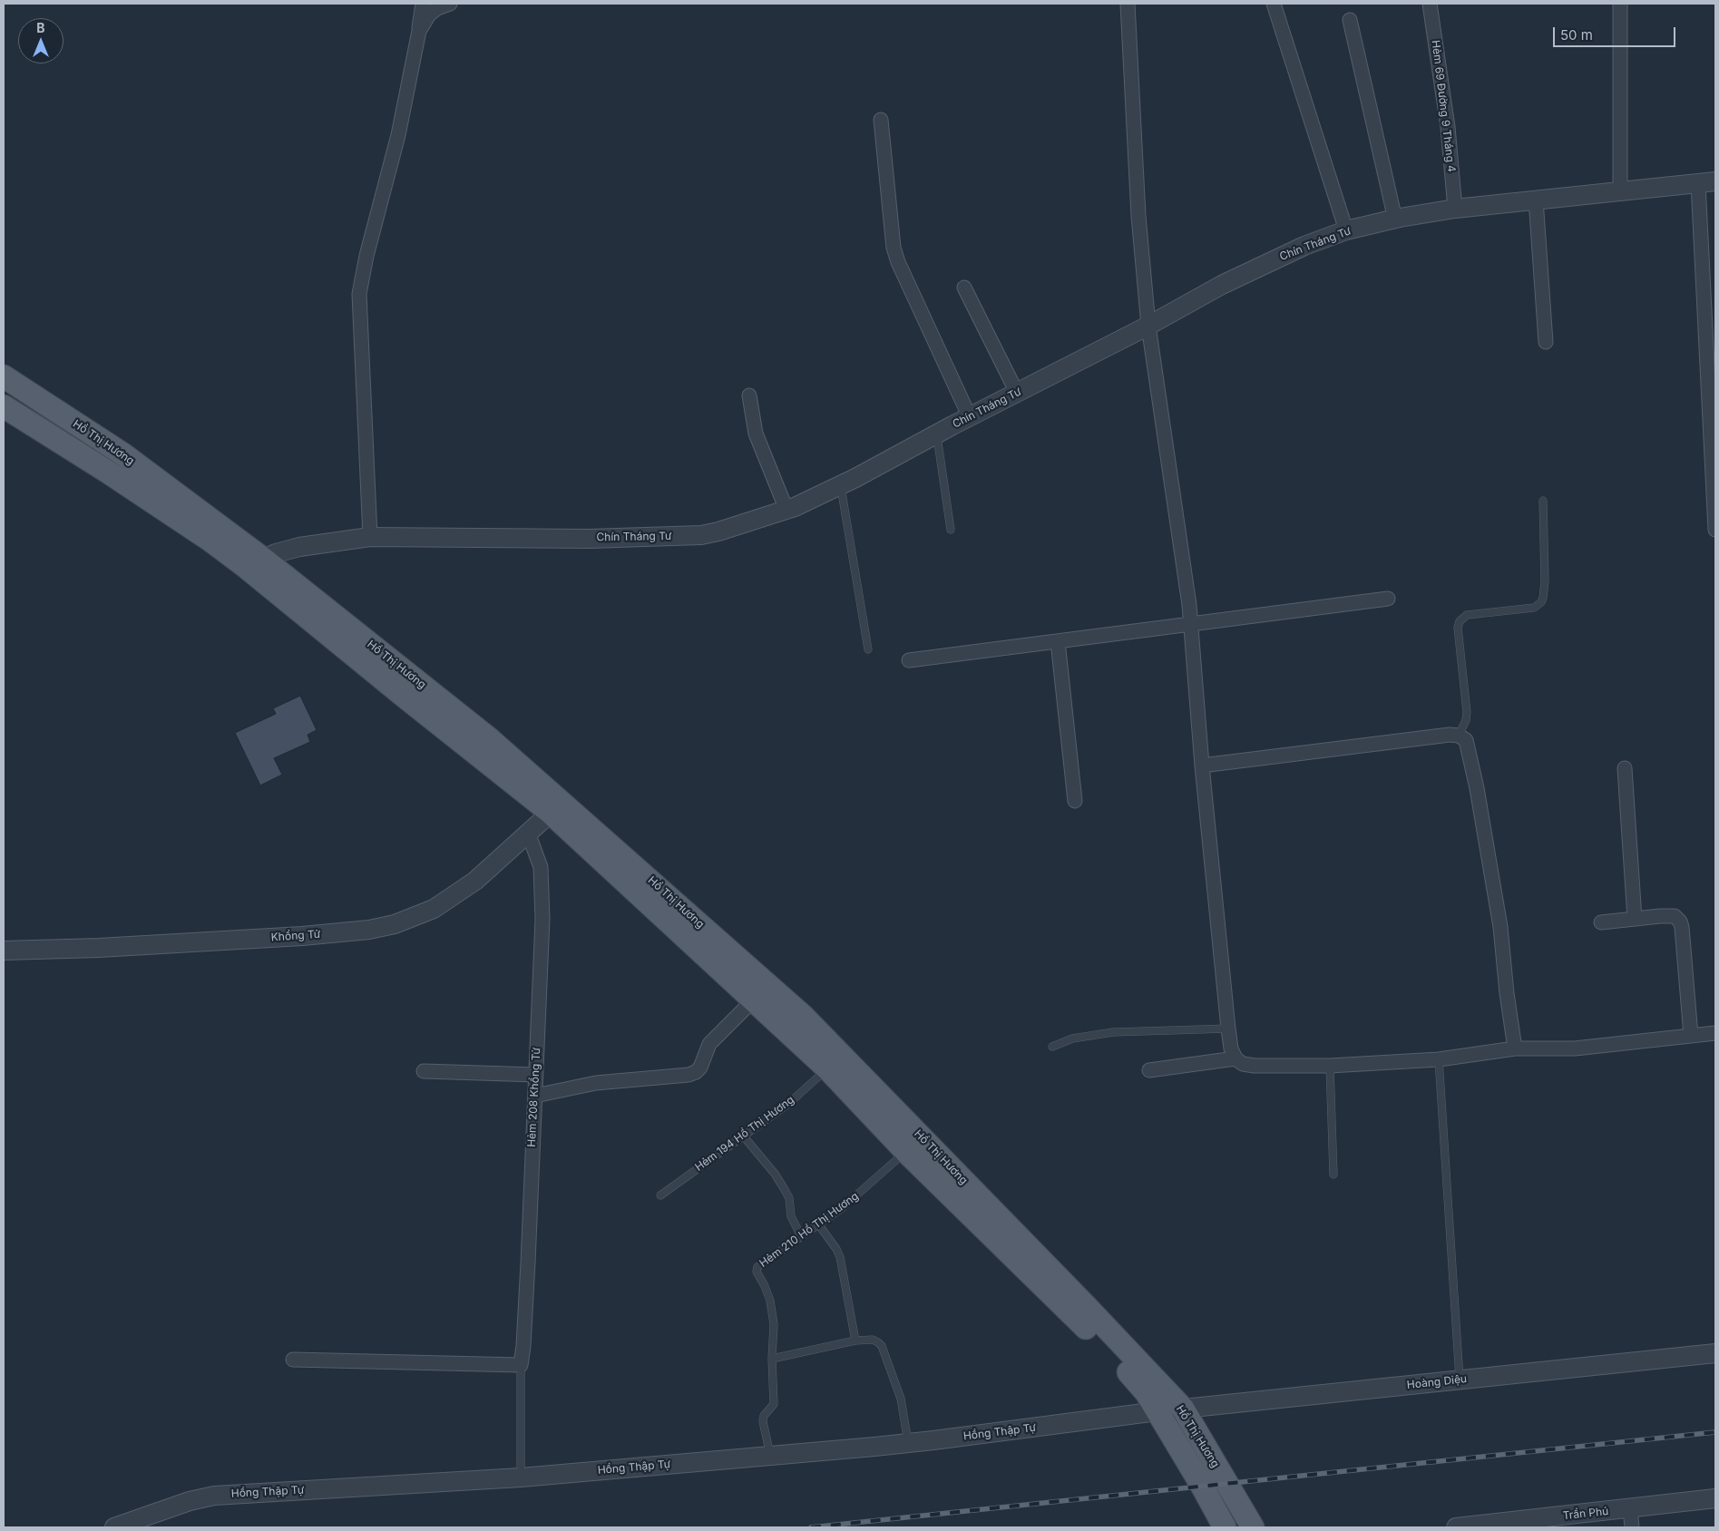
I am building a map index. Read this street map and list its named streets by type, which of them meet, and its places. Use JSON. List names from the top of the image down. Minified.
{"streets":{"main road":["Hồ Thị Hương"],"street":["Hẻm 69 Đường 9 Tháng 4","Chín Tháng Tư","Khổng Tử","Hẻm 208 Khổng Tử","Hoàng Diệu","Hồng Thập Tự","Trần Phú"],"lane":["Hẻm 194 Hồ Thị Hương","Hẻm 210 Hồ Thị Hương"]},"crossings":[["Hẻm 69 Đường 9 Tháng 4","Chín Tháng Tư"],["Chín Tháng Tư","Hồ Thị Hương"],["Hồ Thị Hương","Khổng Tử"],["Hồ Thị Hương","Hẻm 194 Hồ Thị Hương"],["Hồ Thị Hương","Hẻm 210 Hồ Thị Hương"],["Hồ Thị Hương","Hoàng Diệu"],["Hồ Thị Hương","Hồng Thập Tự"],["Khổng Tử","Hẻm 208 Khổng Tử"],["Hẻm 208 Khổng Tử","Hồng Thập Tự"],["Hẻm 210 Hồ Thị Hương","Hồng Thập Tự"],["Hoàng Diệu","Hồng Thập Tự"]],"scale_bar":"50 m","north":"top"}
